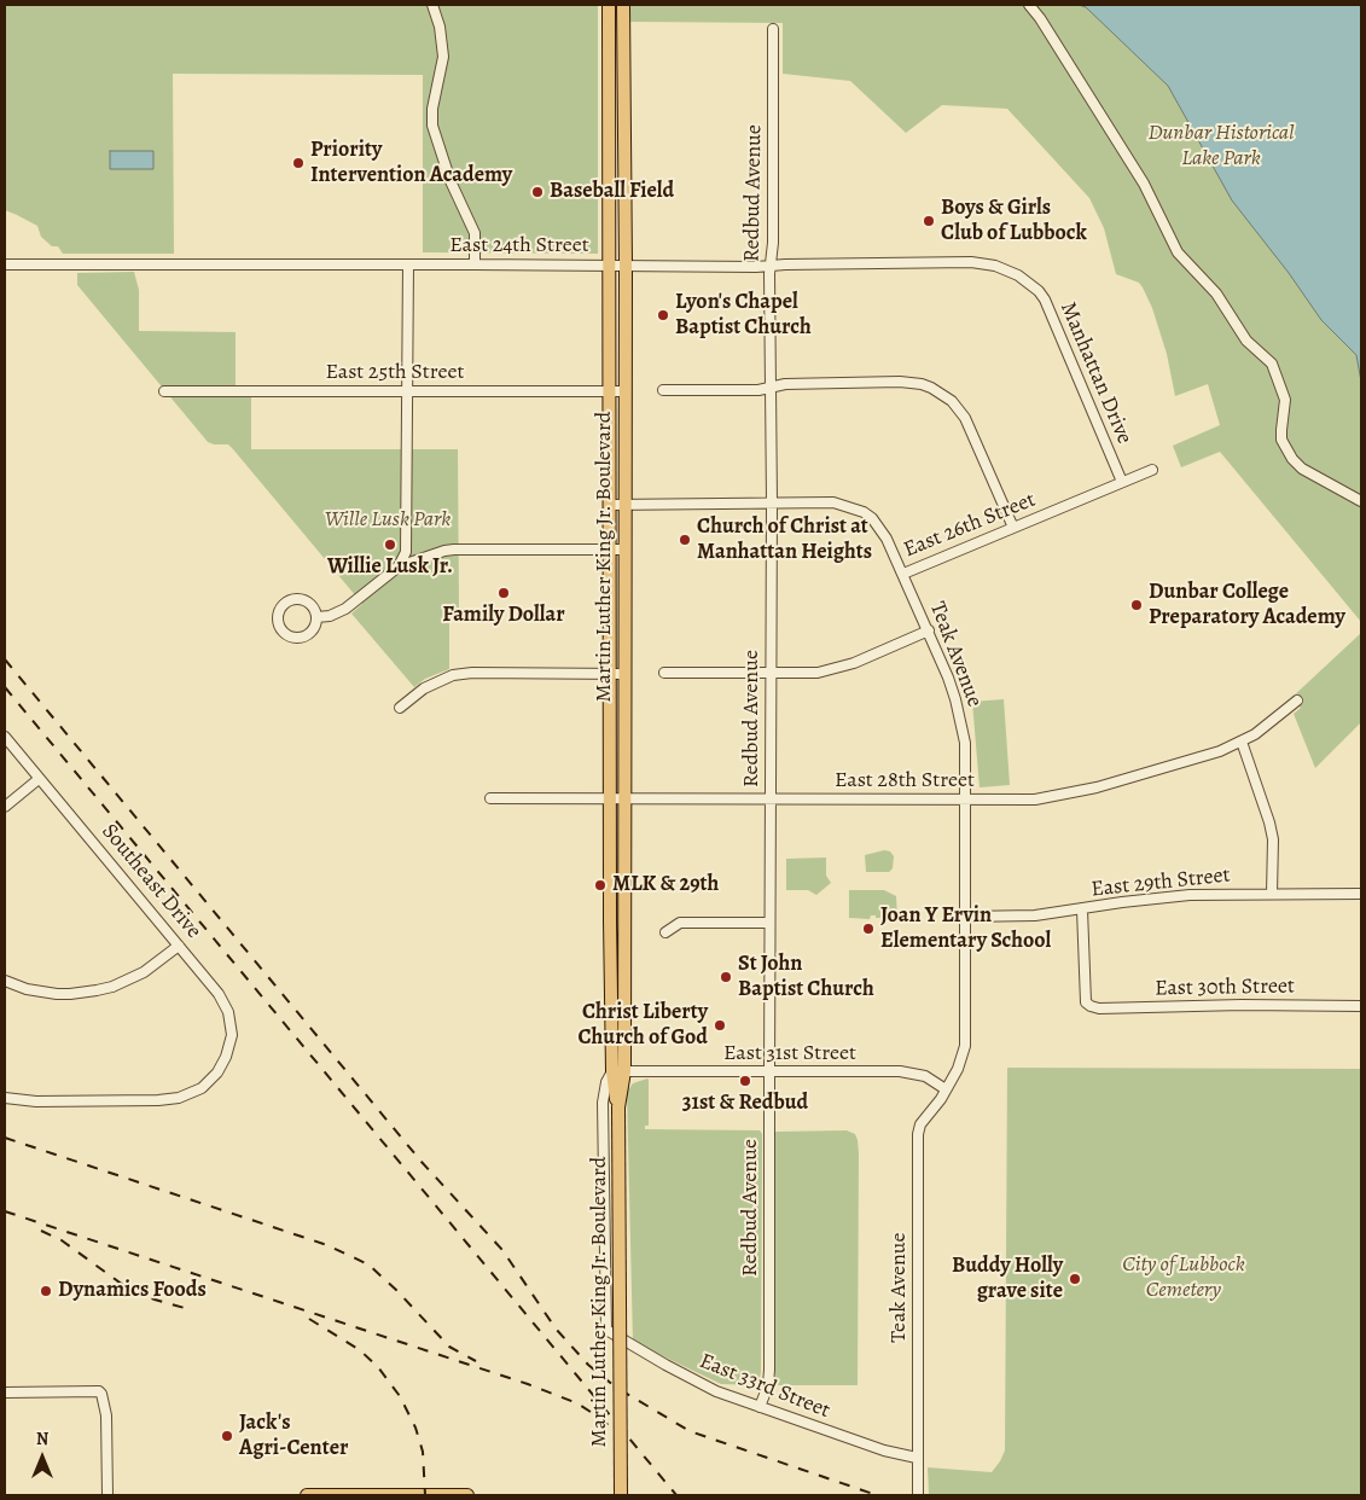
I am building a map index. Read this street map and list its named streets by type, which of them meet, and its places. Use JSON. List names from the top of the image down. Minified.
{"streets":{"main road":["Martin Luther King Jr. Boulevard"],"street":["Redbud Avenue","East 24th Street","East 25th Street","Manhattan Drive","East 26th Street","Teak Avenue","East 28th Street","Southeast Drive","East 29th Street","East 30th Street","East 31st Street","East 33rd Street"]},"crossings":[["Redbud Avenue","East 24th Street"],["Redbud Avenue","East 26th Street"],["Redbud Avenue","East 28th Street"],["Redbud Avenue","East 31st Street"],["Redbud Avenue","East 33rd Street"],["East 24th Street","Manhattan Drive"],["East 24th Street","Martin Luther King Jr. Boulevard"],["East 25th Street","Martin Luther King Jr. Boulevard"],["Manhattan Drive","East 26th Street"],["East 26th Street","Martin Luther King Jr. Boulevard"],["East 26th Street","Teak Avenue"],["Martin Luther King Jr. Boulevard","East 28th Street"],["Martin Luther King Jr. Boulevard","East 31st Street"],["Martin Luther King Jr. Boulevard","East 33rd Street"],["Teak Avenue","East 28th Street"],["Teak Avenue","East 29th Street"],["Teak Avenue","East 31st Street"],["Teak Avenue","East 33rd Street"],["East 29th Street","East 30th Street"],["East 31st Street","East 33rd Street"]],"parks":["Dunbar Historical Lake Park","Wille Lusk Park","City of Lubbock Cemetery"],"places":["Priority Intervention Academy","Baseball Field","Boys & Girls Club of Lubbock","Lyon's Chapel Baptist Church","Church of Christ at Manhattan Heights","Willie Lusk Jr.","Family Dollar","Dunbar College Preparatory Academy","MLK & 29th","Joan Y Ervin Elementary School","St John Baptist Church","Christ Liberty Church of God","31st & Redbud","Buddy Holly grave site","Dynamics Foods","Jack's Agri-Center"],"north":"top"}
